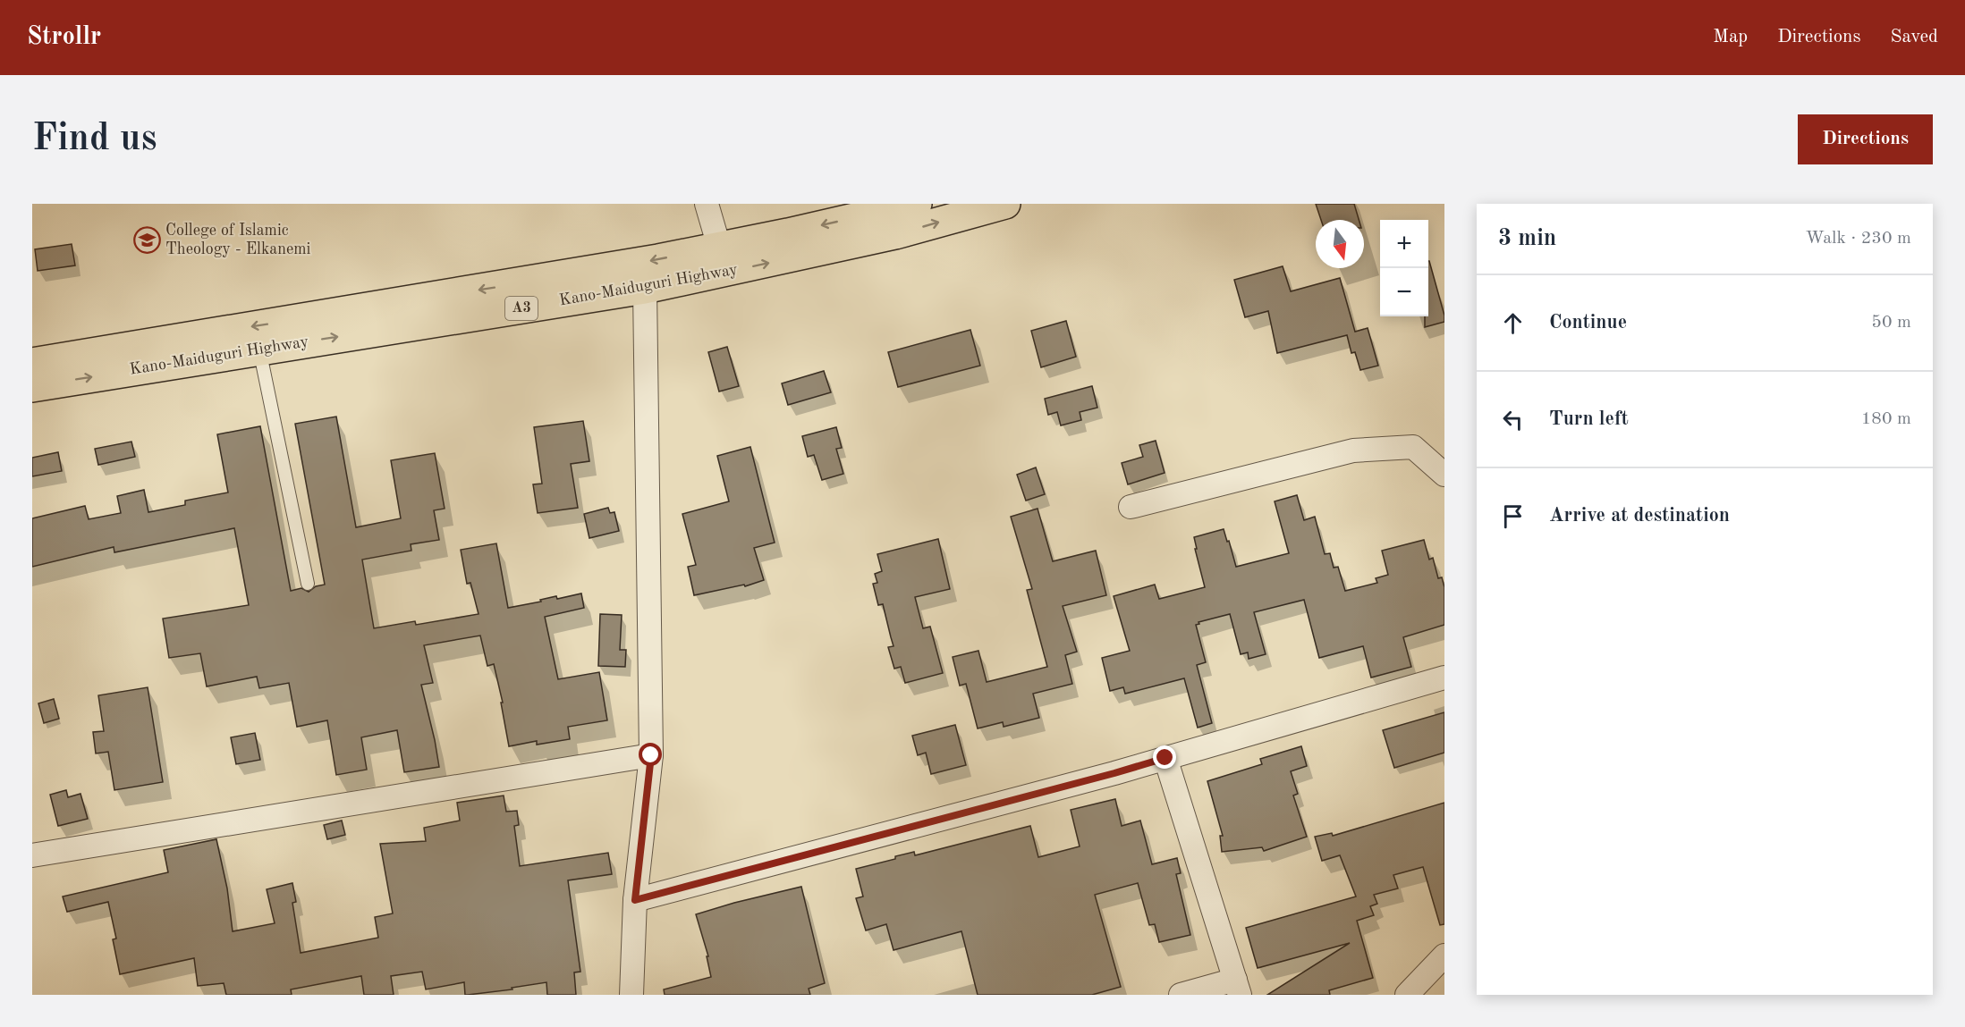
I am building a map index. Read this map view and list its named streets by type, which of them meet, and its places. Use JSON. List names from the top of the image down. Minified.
{"streets":{"highway":["Kano-Maiduguri Highway","A3"]},"places":{"school or university":["College of Islamic Theology - Elkanemi"]},"north":"bottom","page":{"header":"Strollr","nav":["Map","Directions","Saved"],"buttons":"Directions","title":"Find us","heading":["3 min","Walk · 230 m"],"map_buttons":["+","−"],"list":[["Continue","50 m"],["Turn left","180 m"],"Arrive at destination"]}}
